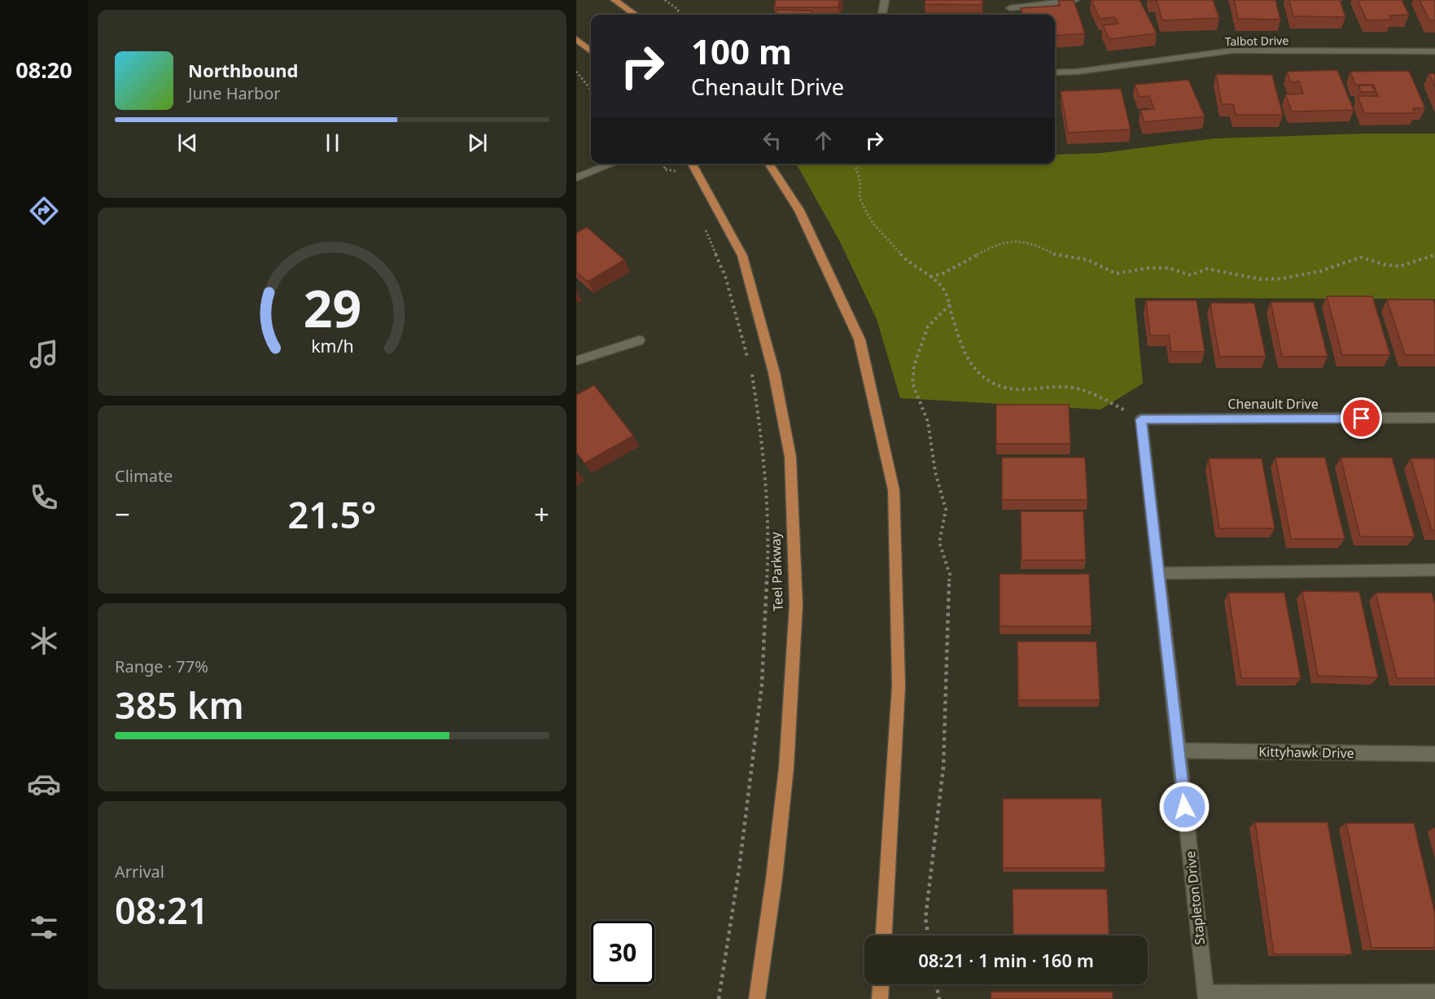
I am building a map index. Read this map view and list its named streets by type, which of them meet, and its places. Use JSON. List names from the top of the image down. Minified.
{"streets":{"main road":["Teel Parkway"],"street":["Talbot Drive","Chenault Drive","Kittyhawk Drive","Stapleton Drive"]},"crossings":[["Chenault Drive","Stapleton Drive"],["Kittyhawk Drive","Stapleton Drive"]],"page":{"tabs":"08:20","turn":["100 m","Chenault Drive"],"song":["Northbound","June Harbor"],"tile":["Climate",["Range · 77%","385 km"],["Arrival","08:21"]],"heat":["−","21.5°","+"],"limit":"30","trip":"08:21 · 1 min · 160 m","gauge":["29","km/h"]}}
